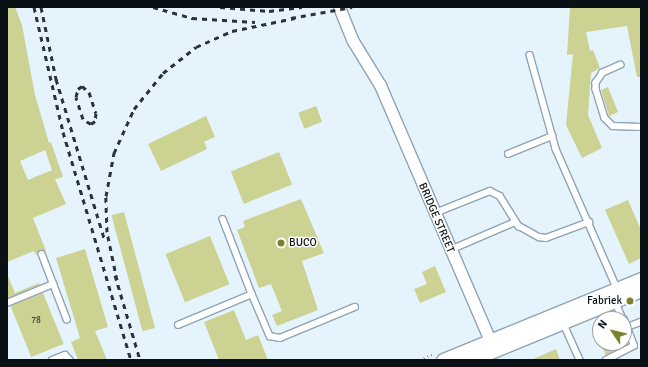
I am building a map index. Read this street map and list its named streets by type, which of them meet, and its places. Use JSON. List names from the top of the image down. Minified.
{"streets":{"street":["BRIDGE STREET"]},"places":["BUCO","Fabriek"],"house_numbers":["78"],"north":"top left"}
